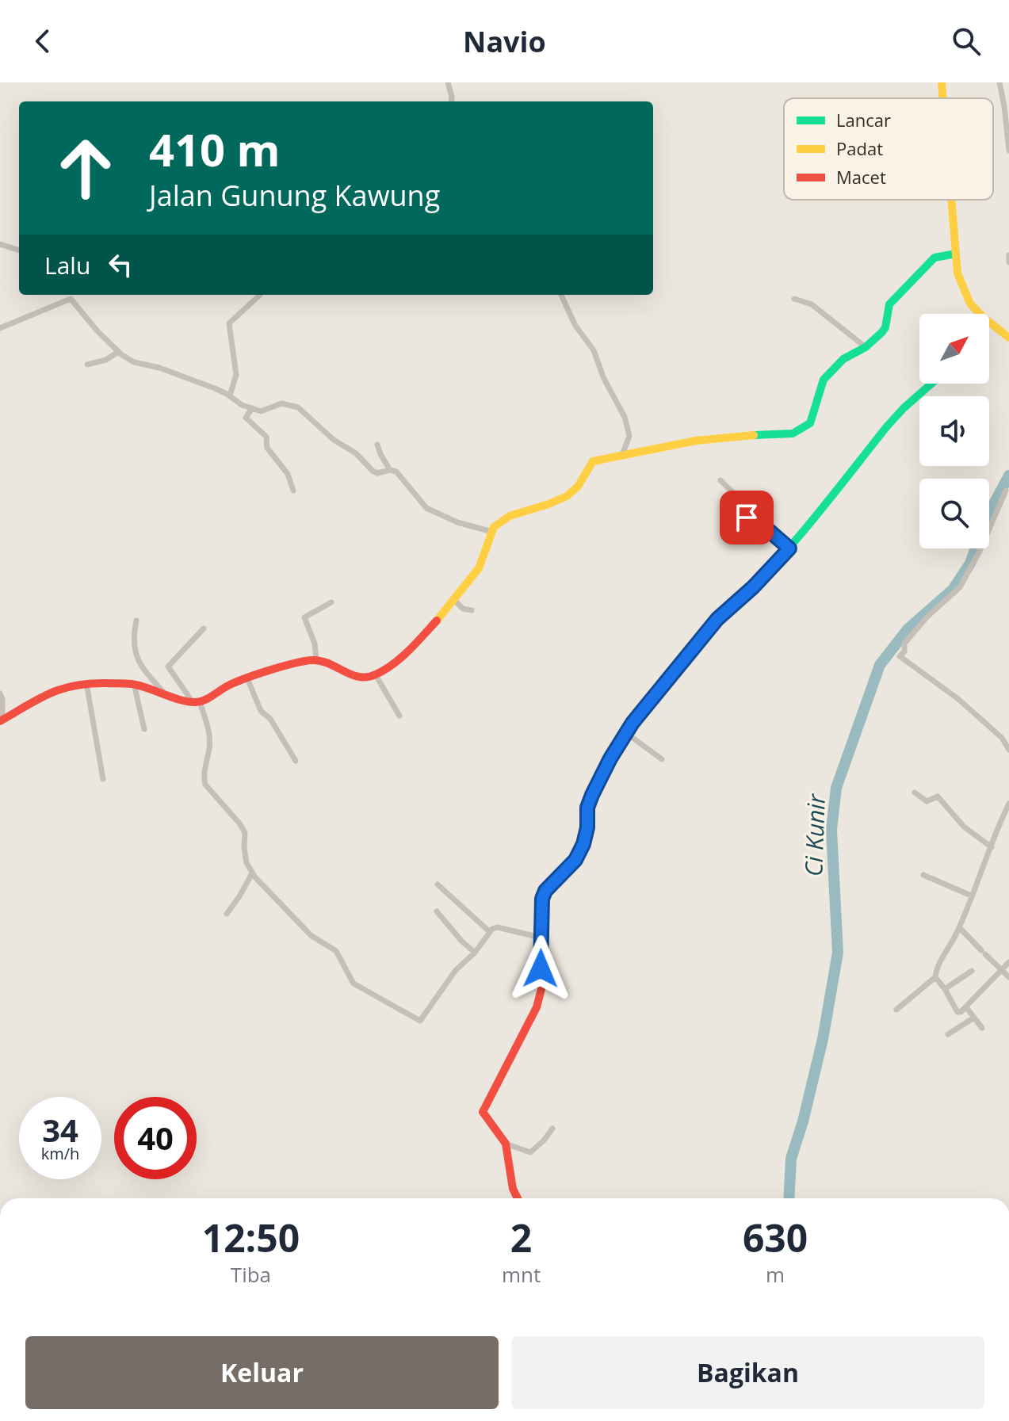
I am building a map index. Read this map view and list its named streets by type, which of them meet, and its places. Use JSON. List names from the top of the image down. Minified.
{"water":["Ci Kunir"],"legend":["Lancar","Padat","Macet"],"north":"top right","page":{"header":"Navio","turn":["410 m","Jalan Gunung Kawung"],"then":"Lalu","speed":"34 km/h","limit":"40","eta":["12:50","Tiba","2","mnt","630","m"],"buttons":["Keluar","Bagikan"]}}
